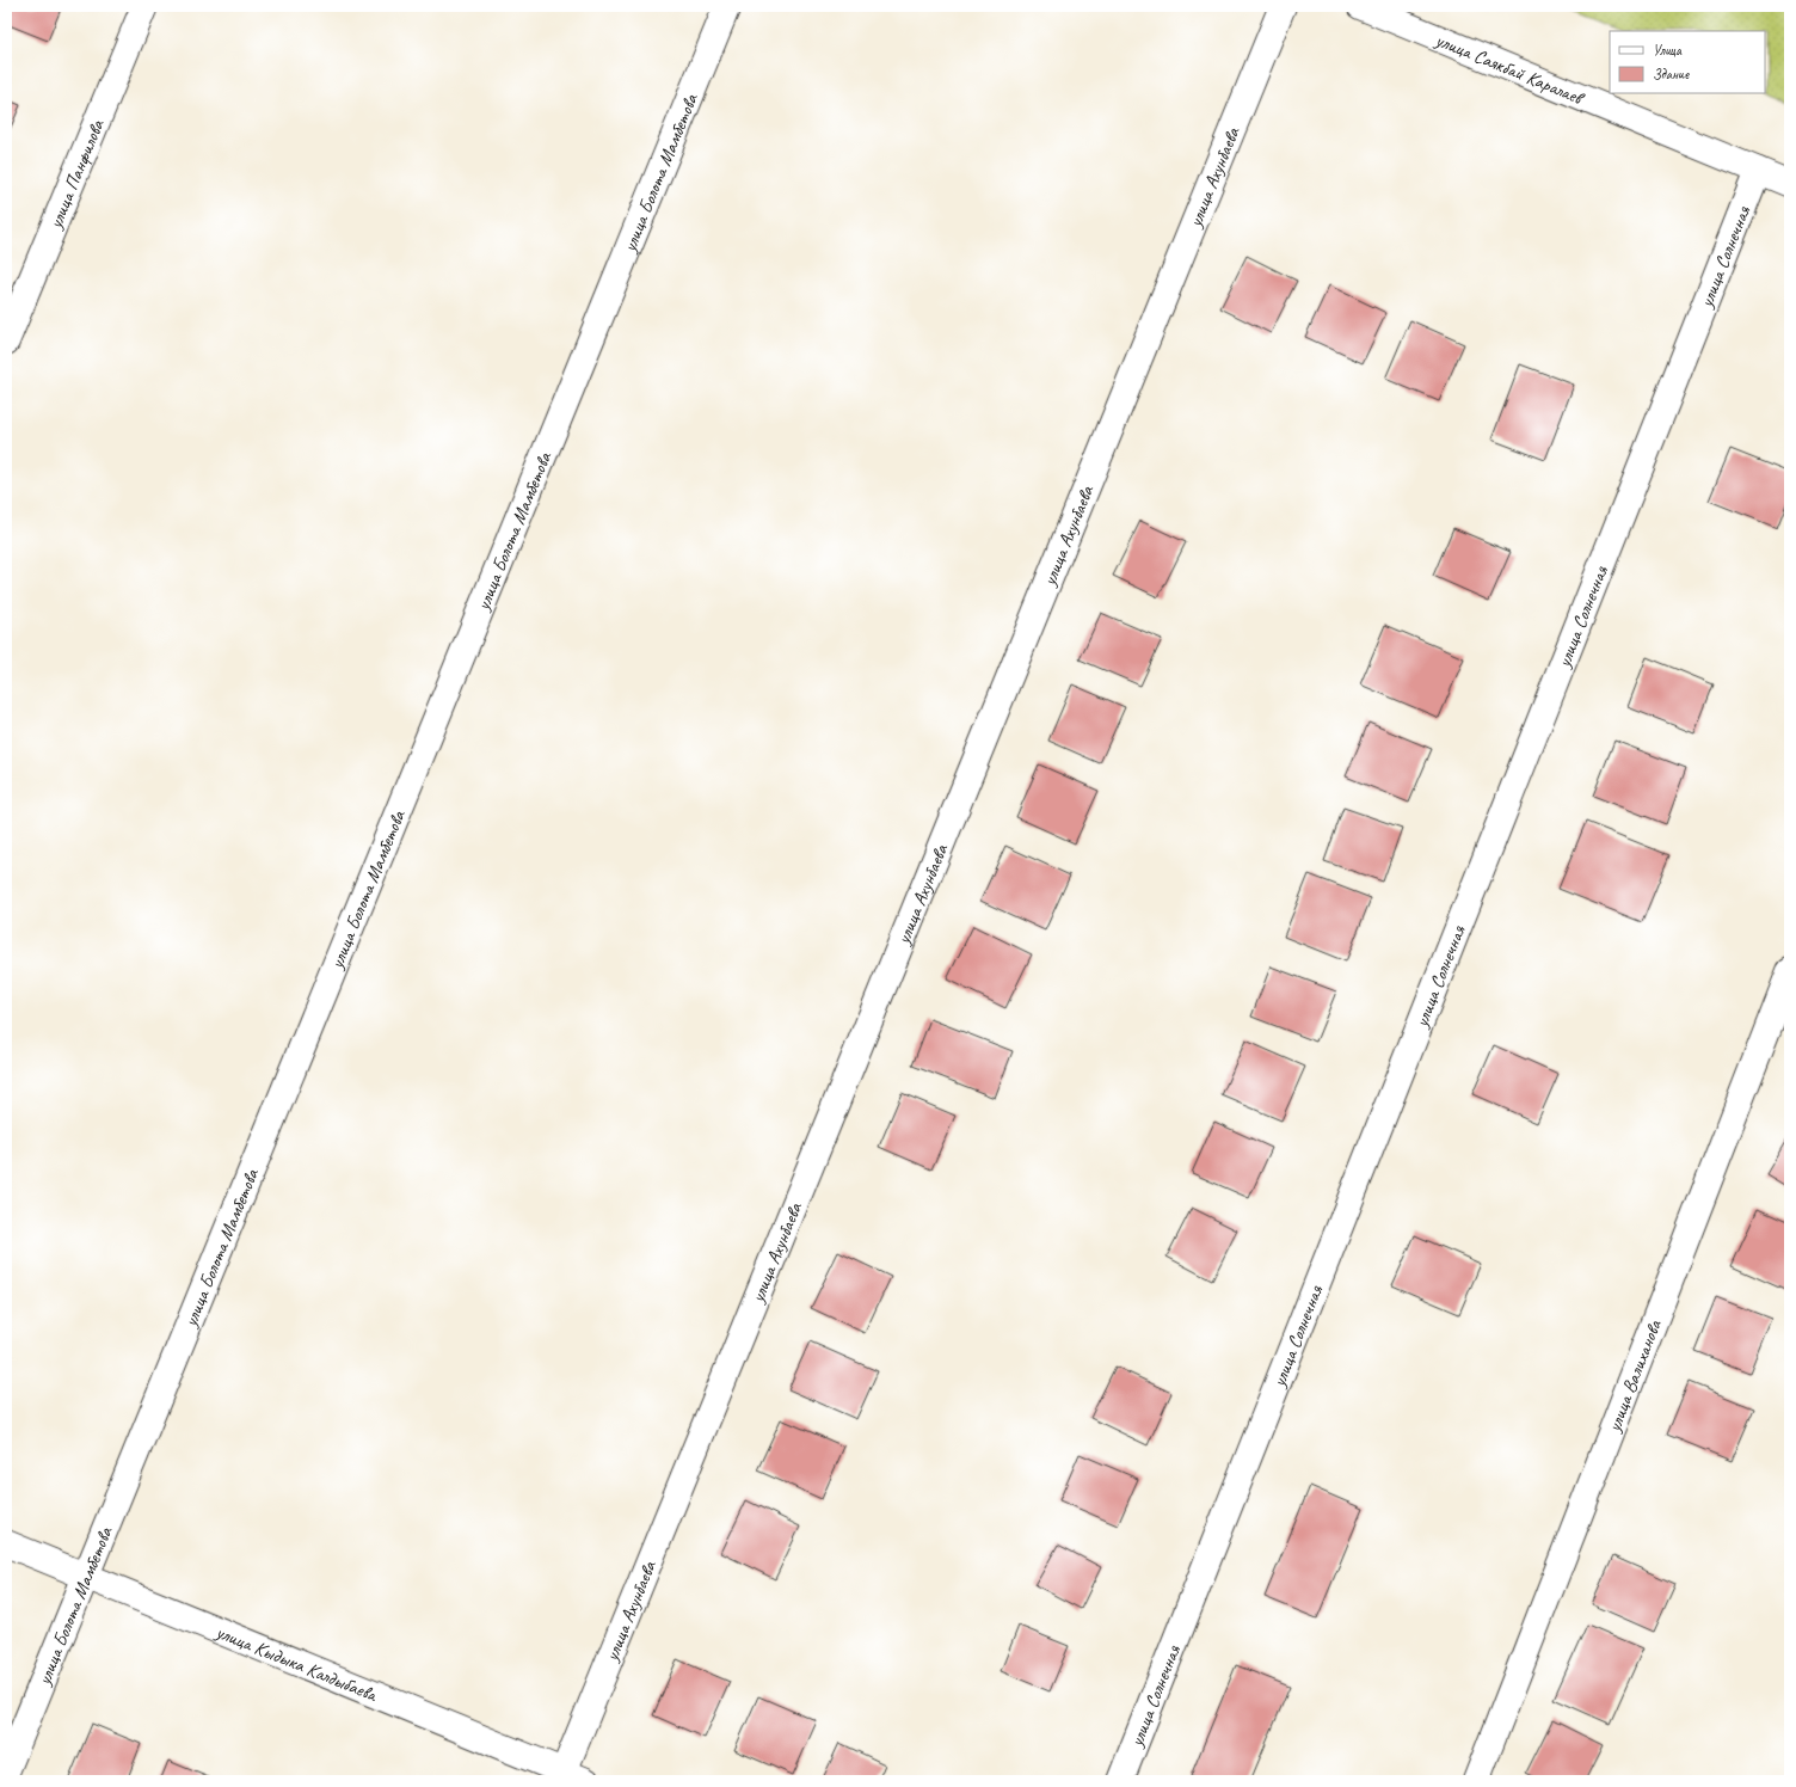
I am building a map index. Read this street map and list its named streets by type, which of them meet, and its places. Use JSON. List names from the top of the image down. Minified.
{"streets":{"street":["улица Саякбай Каралаев","улица Болота Мамбетова","улица Панфилова","улица Ахунбаева","улица Солнечная","улица Валиханова","улица Кыдыка Калдыбаева"]},"crossings":[["улица Саякбай Каралаев","улица Солнечная"],["улица Болота Мамбетова","улица Кыдыка Калдыбаева"],["улица Ахунбаева","улица Кыдыка Калдыбаева"]],"legend":["Улица","Здание"]}
